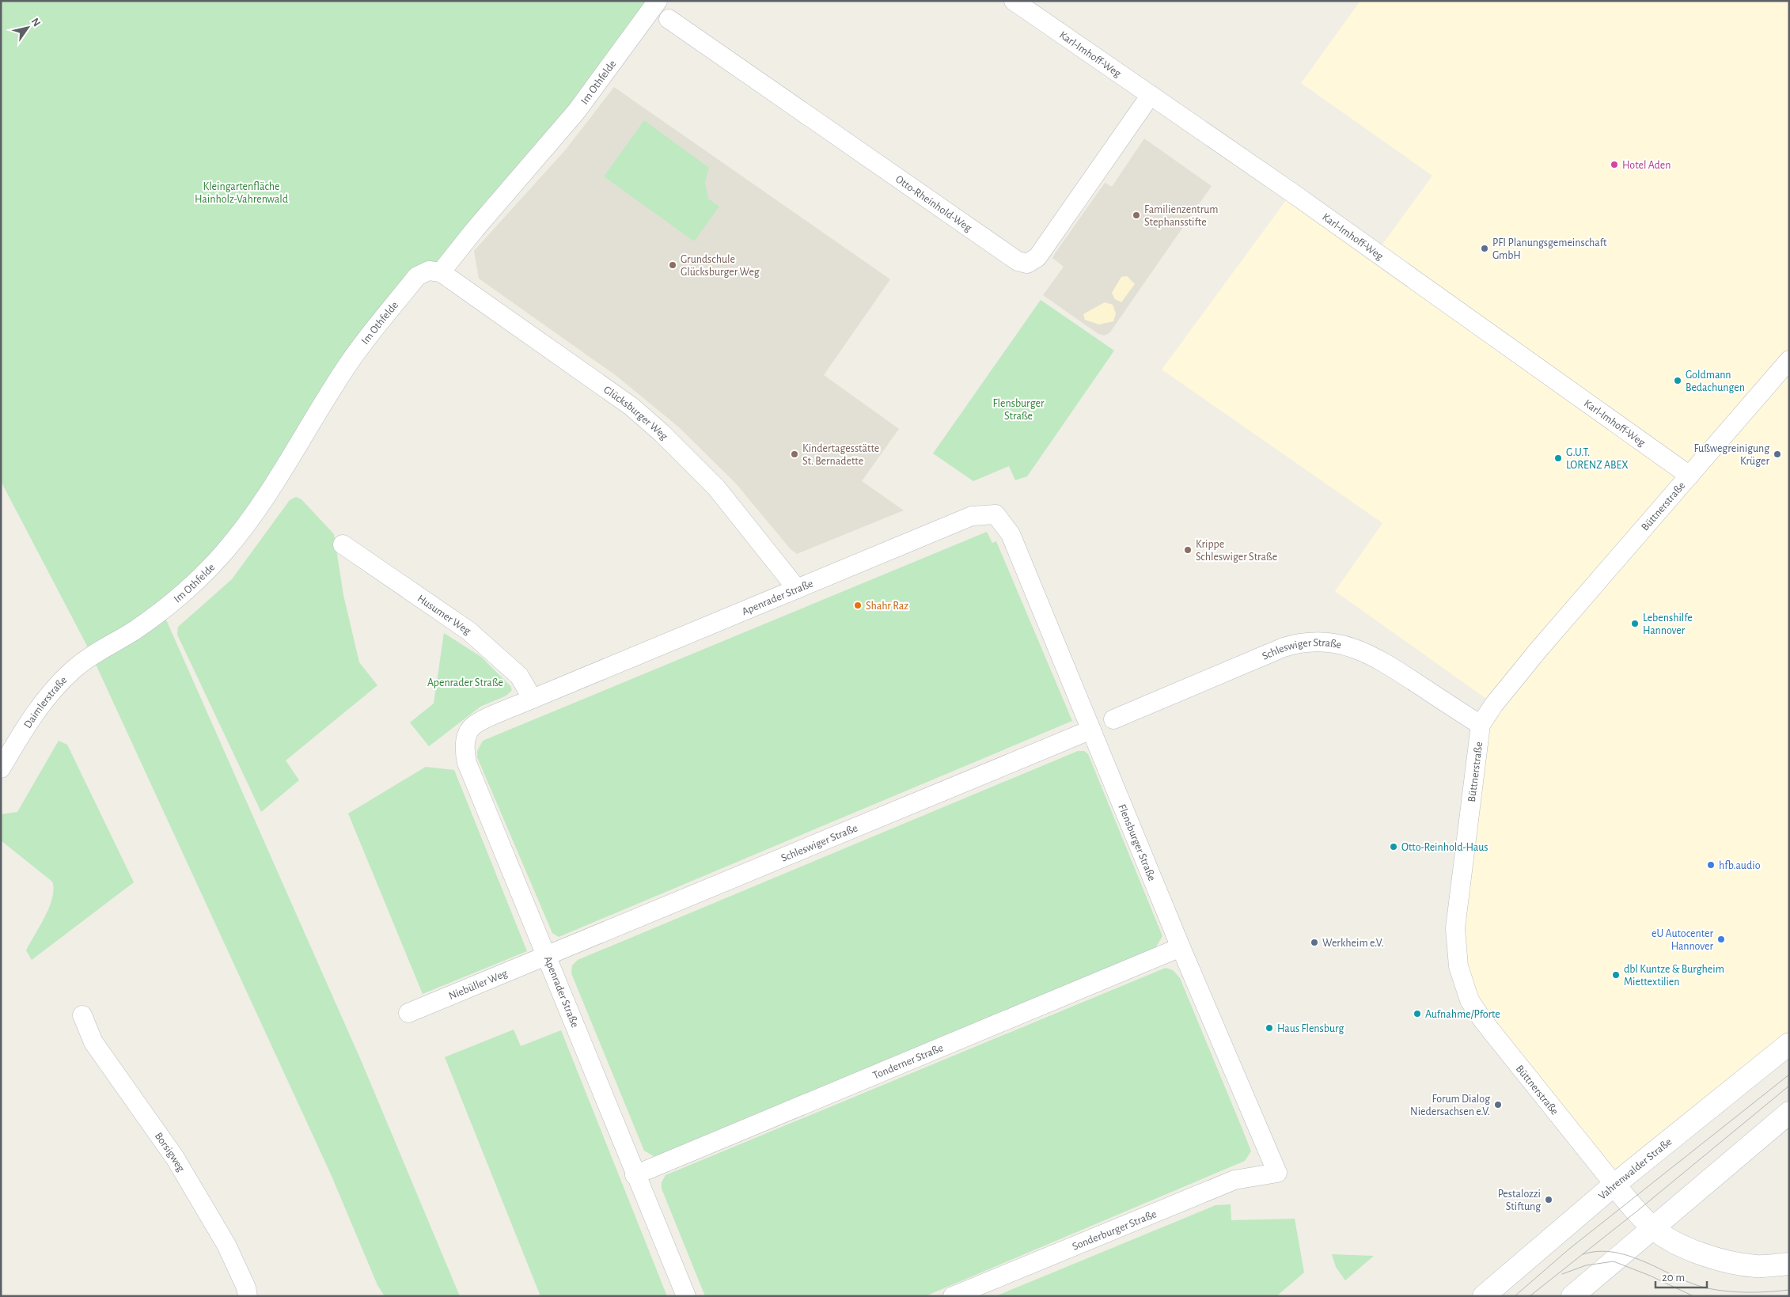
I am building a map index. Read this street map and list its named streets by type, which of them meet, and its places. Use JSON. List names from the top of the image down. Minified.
{"streets":{"main road":["Büttnerstraße","Vahrenwalder Straße"],"street":["Karl-Imhoff-Weg","Im Othfelde","Otto-Rheinhold-Weg","Glücksburger Weg","Apenrader Straße","Husumer Weg","Schleswiger Straße","Daimlerstraße","Flensburger Straße","Niebüller Weg","Tonderner Straße","Borsigweg","Sonderburger Straße"]},"crossings":[["Karl-Imhoff-Weg","Otto-Rheinhold-Weg"],["Karl-Imhoff-Weg","Büttnerstraße"],["Im Othfelde","Glücksburger Weg"],["Im Othfelde","Daimlerstraße"],["Glücksburger Weg","Apenrader Straße"],["Büttnerstraße","Schleswiger Straße"],["Büttnerstraße","Vahrenwalder Straße"],["Apenrader Straße","Husumer Weg"],["Apenrader Straße","Schleswiger Straße"],["Apenrader Straße","Flensburger Straße"],["Apenrader Straße","Niebüller Weg"],["Apenrader Straße","Tonderner Straße"],["Schleswiger Straße","Flensburger Straße"],["Schleswiger Straße","Niebüller Weg"],["Flensburger Straße","Tonderner Straße"],["Flensburger Straße","Sonderburger Straße"]],"parks":["Kleingartenfläche Hainholz-Vahrenwald","Flensburger Straße","Apenrader Straße"],"places":["Hotel Aden","Familienzentrum Stephansstifte","PFI Planungsgemeinschaft GmbH","Grundschule Glücksburger Weg","Goldmann Bedachungen","Kindertagesstätte St. Bernadette","Fußwegreinigung Krüger","G.U.T. LORENZ ABEX","Krippe Schleswiger Straße","Shahr Raz","Lebenshilfe Hannover","Otto-Reinhold-Haus","hfb.audio","eU Autocenter Hannover","Werkheim e.V.","dbl Kuntze & Burgheim Miettextilien","Aufnahme/Pforte","Haus Flensburg","Forum Dialog Niedersachsen e.V.","Pestalozzi Stiftung"],"scale_bar":"20 m","north":"top right"}
